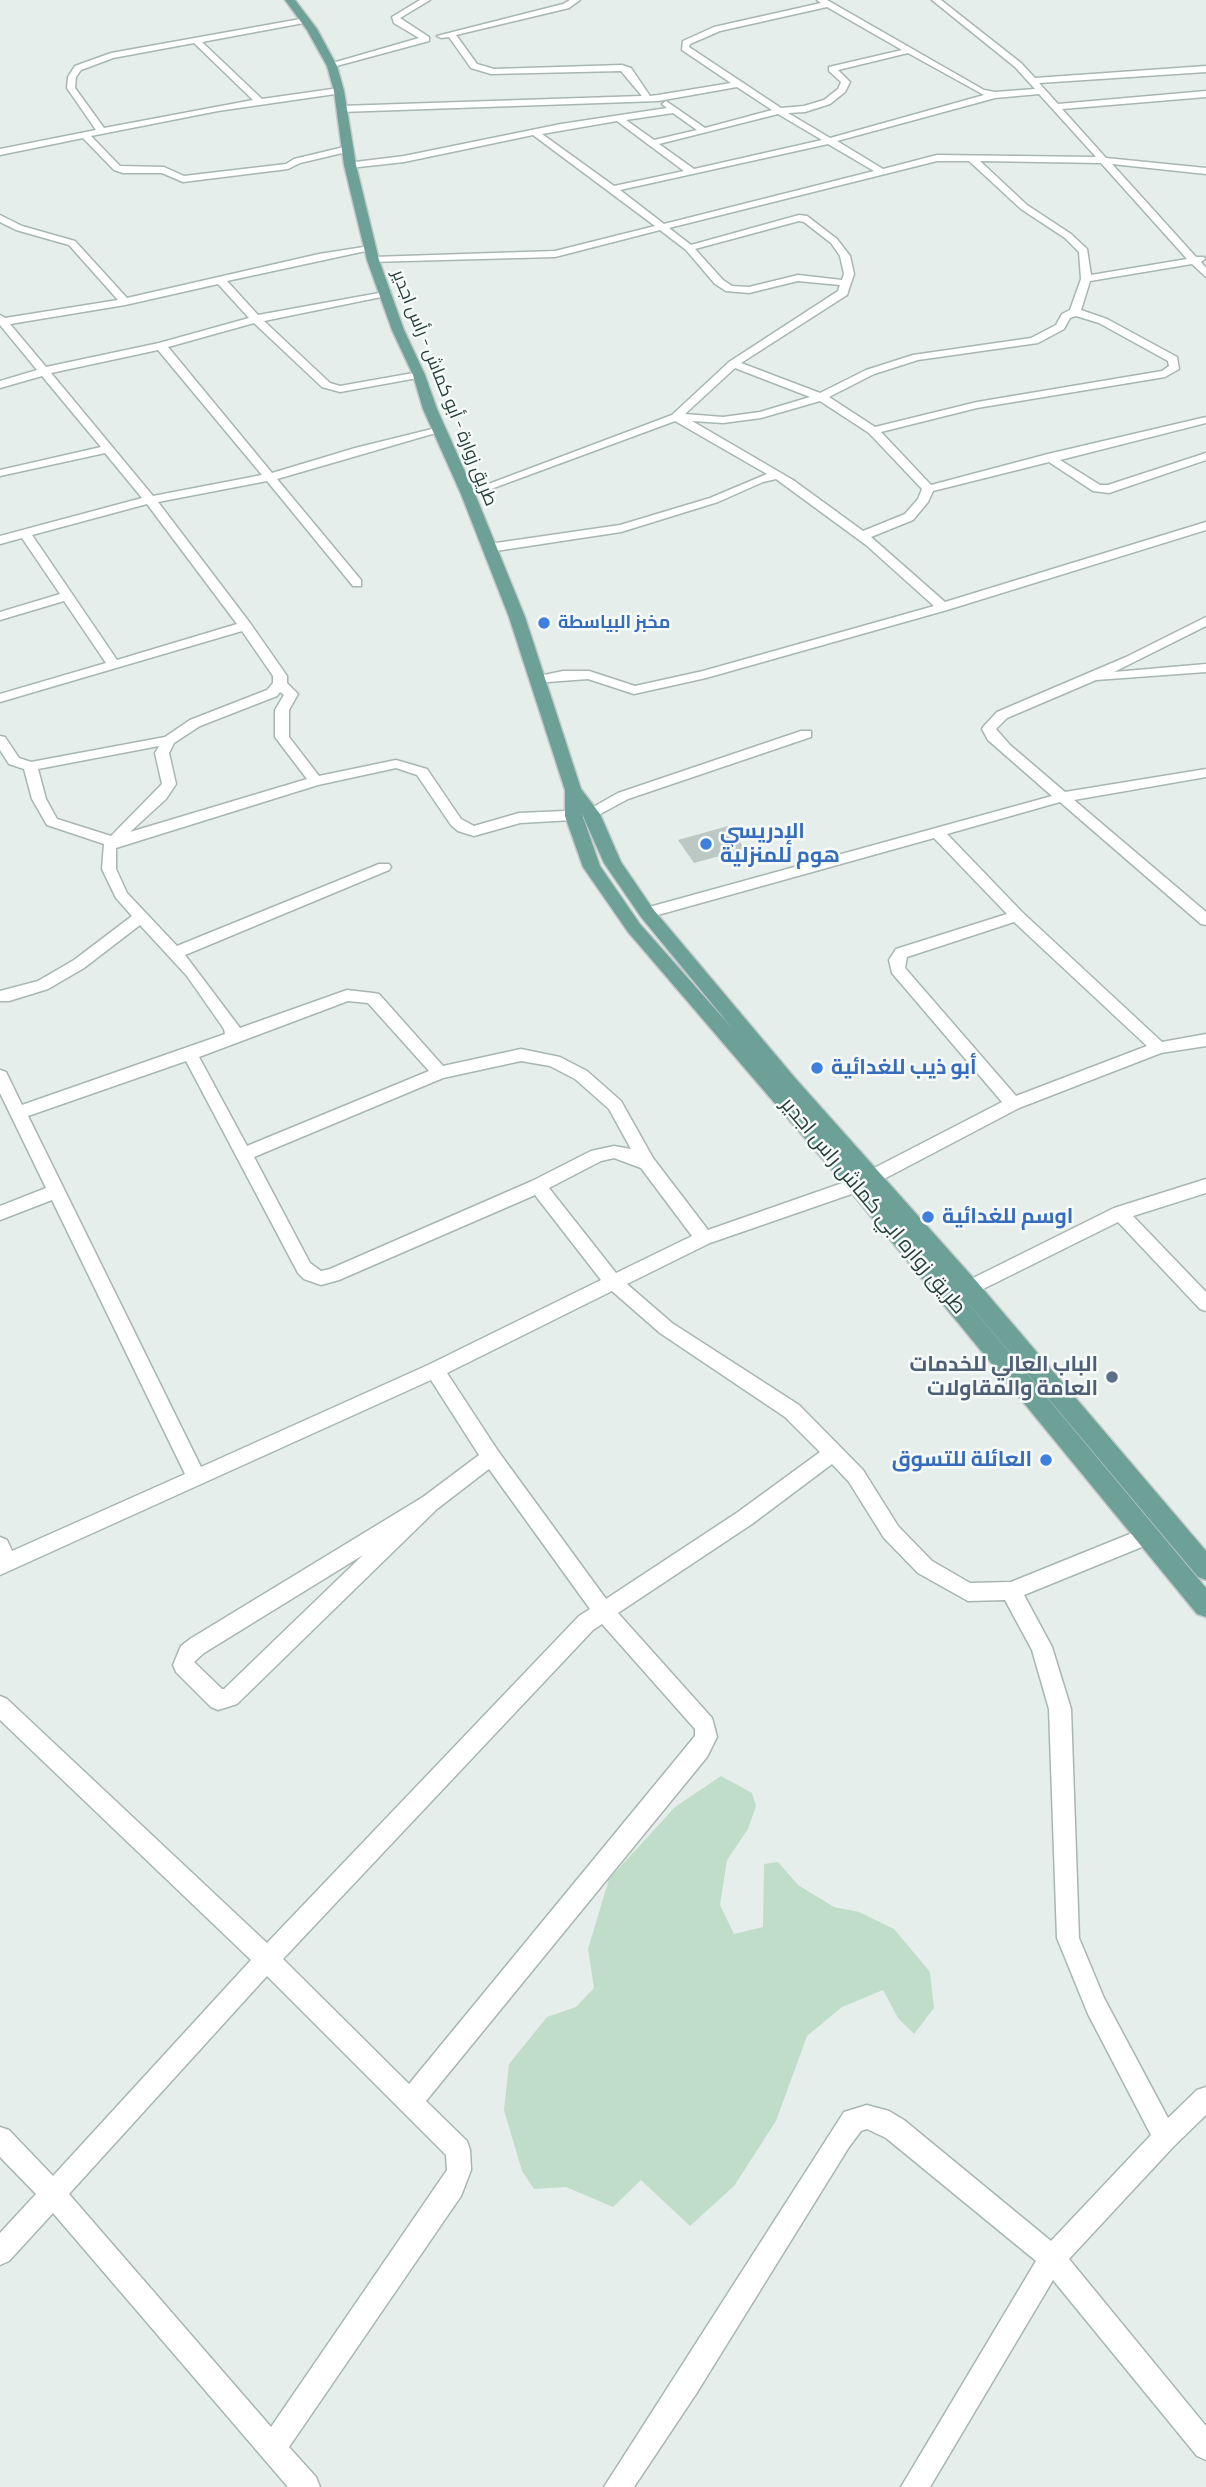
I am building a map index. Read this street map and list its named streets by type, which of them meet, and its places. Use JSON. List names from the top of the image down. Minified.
{"streets":{"main road":["طريق زوارة - أبو كماش - رأس اجدير","طريق زواره ابي كماش راس اجدير"]},"crossings":[["طريق زوارة - أبو كماش - رأس اجدير","طريق زواره ابي كماش راس اجدير"]],"places":["مخبز البياسطة","الإدريسي هوم للمنزلية","أبو ذيب للغدائية","اوسم للغدائية","الباب العالي للخدمات العامة والمقاولات","العائلة للتسوق"]}
